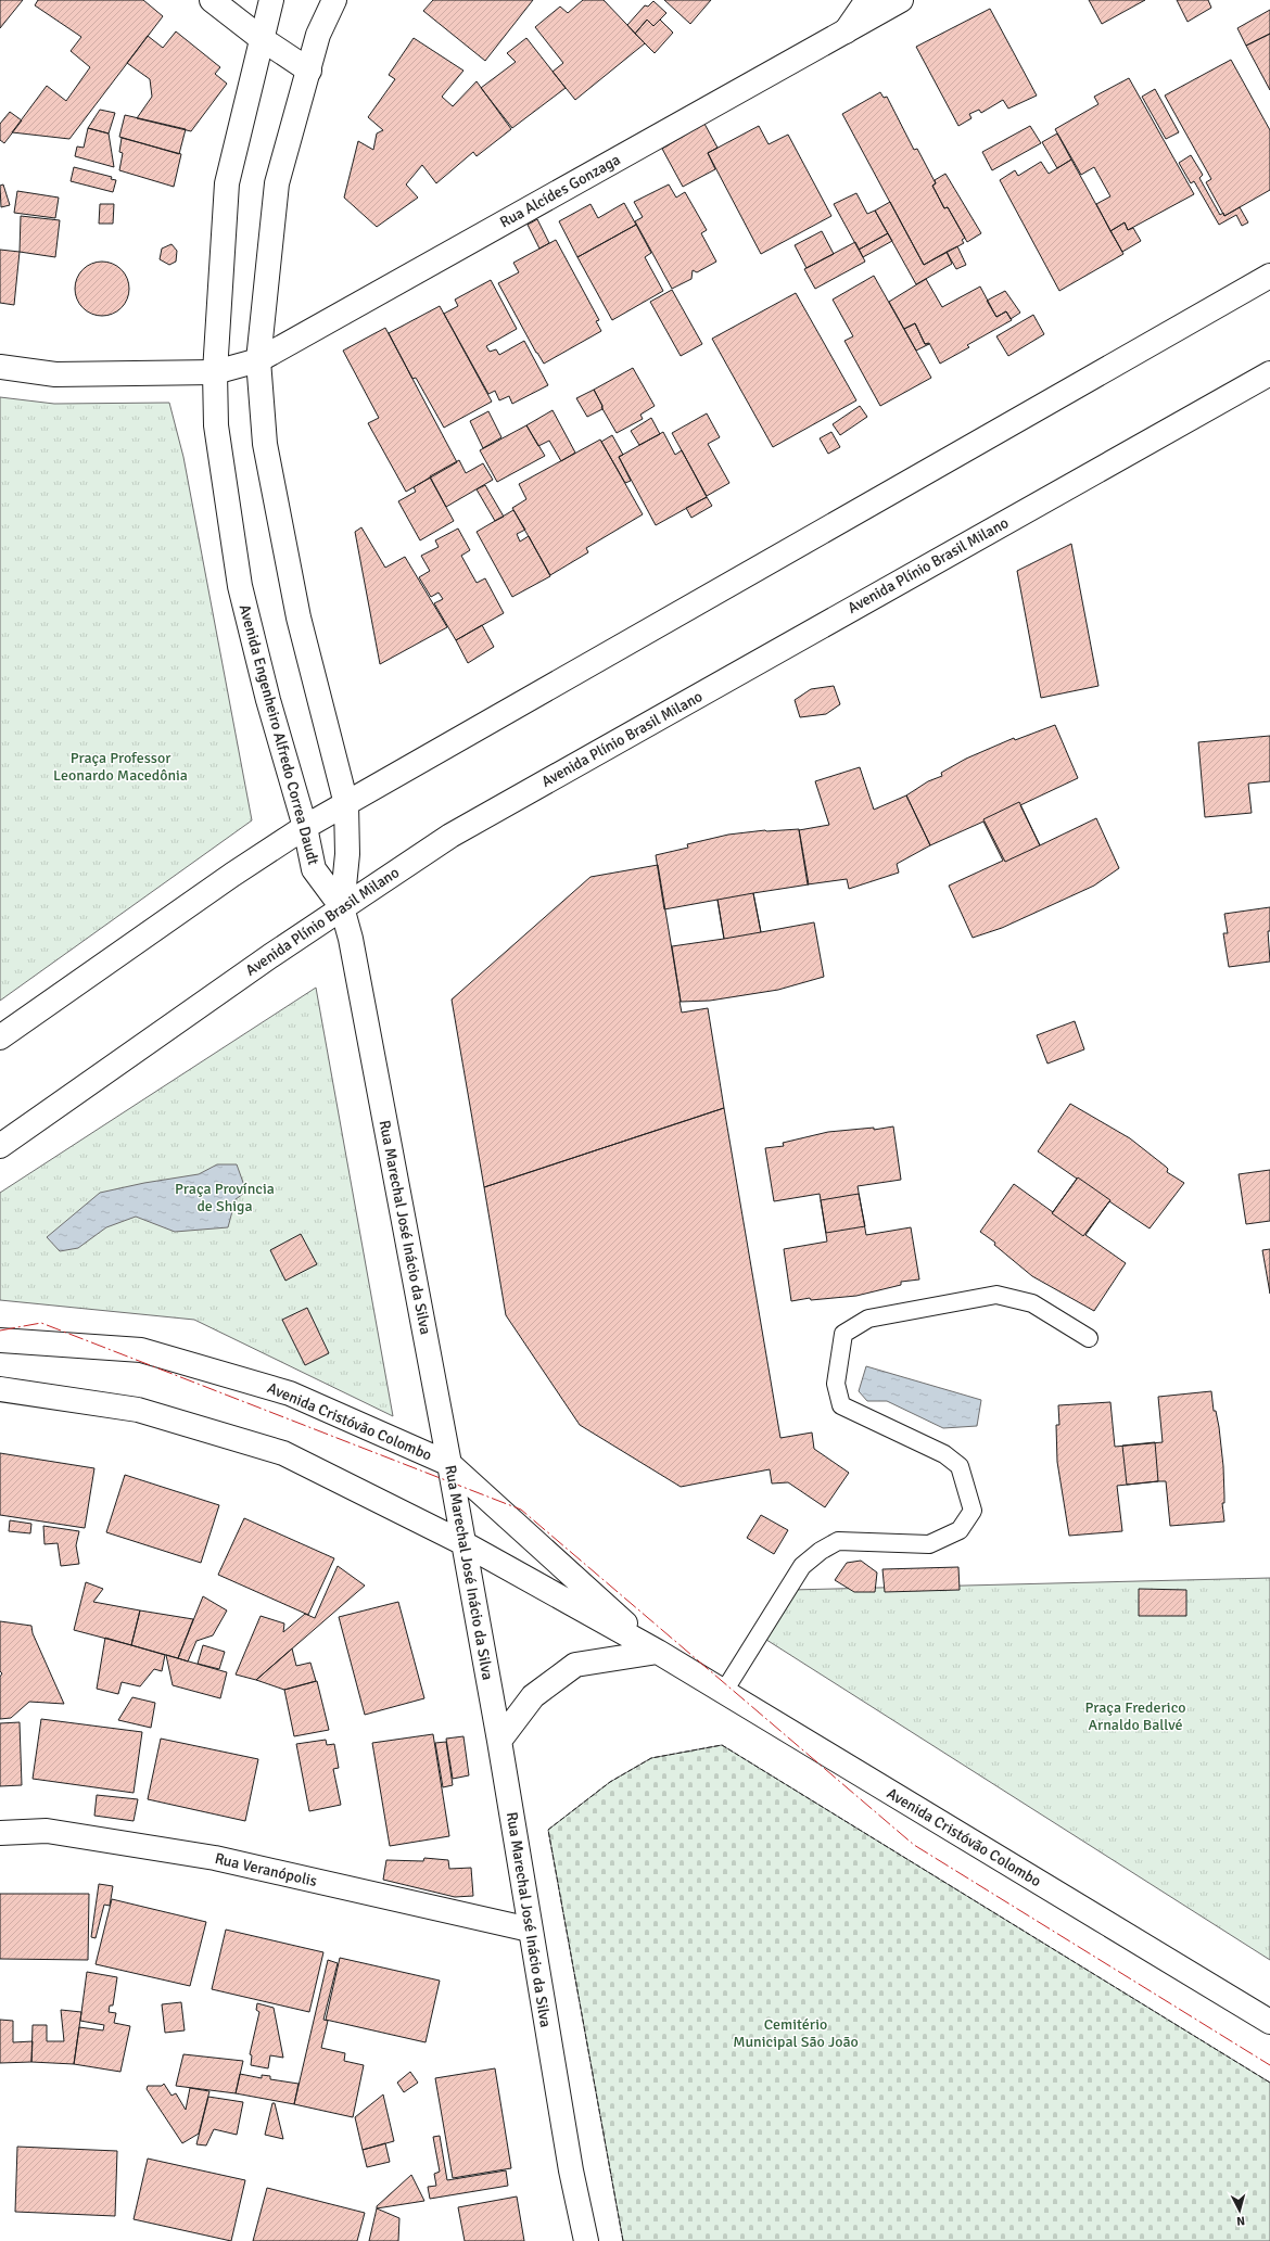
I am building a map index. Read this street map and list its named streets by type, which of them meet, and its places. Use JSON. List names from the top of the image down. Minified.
{"streets":{"main road":["Rua Alcídes Gonzaga","Avenida Plínio Brasil Milano","Avenida Engenheiro Alfredo Correa Daudt","Rua Marechal José Inácio da Silva","Avenida Cristóvão Colombo","Rua Veranópolis"]},"crossings":[["Rua Alcídes Gonzaga","Avenida Engenheiro Alfredo Correa Daudt"],["Avenida Plínio Brasil Milano","Avenida Engenheiro Alfredo Correa Daudt"],["Avenida Plínio Brasil Milano","Rua Marechal José Inácio da Silva"],["Avenida Engenheiro Alfredo Correa Daudt","Rua Marechal José Inácio da Silva"],["Rua Marechal José Inácio da Silva","Avenida Cristóvão Colombo"],["Rua Marechal José Inácio da Silva","Rua Veranópolis"]],"parks":["Praça Professor Leonardo Macedônia","Praça Província de Shiga","Praça Frederico Arnaldo Ballvé","Cemitério Municipal São João"],"north":"bottom"}
